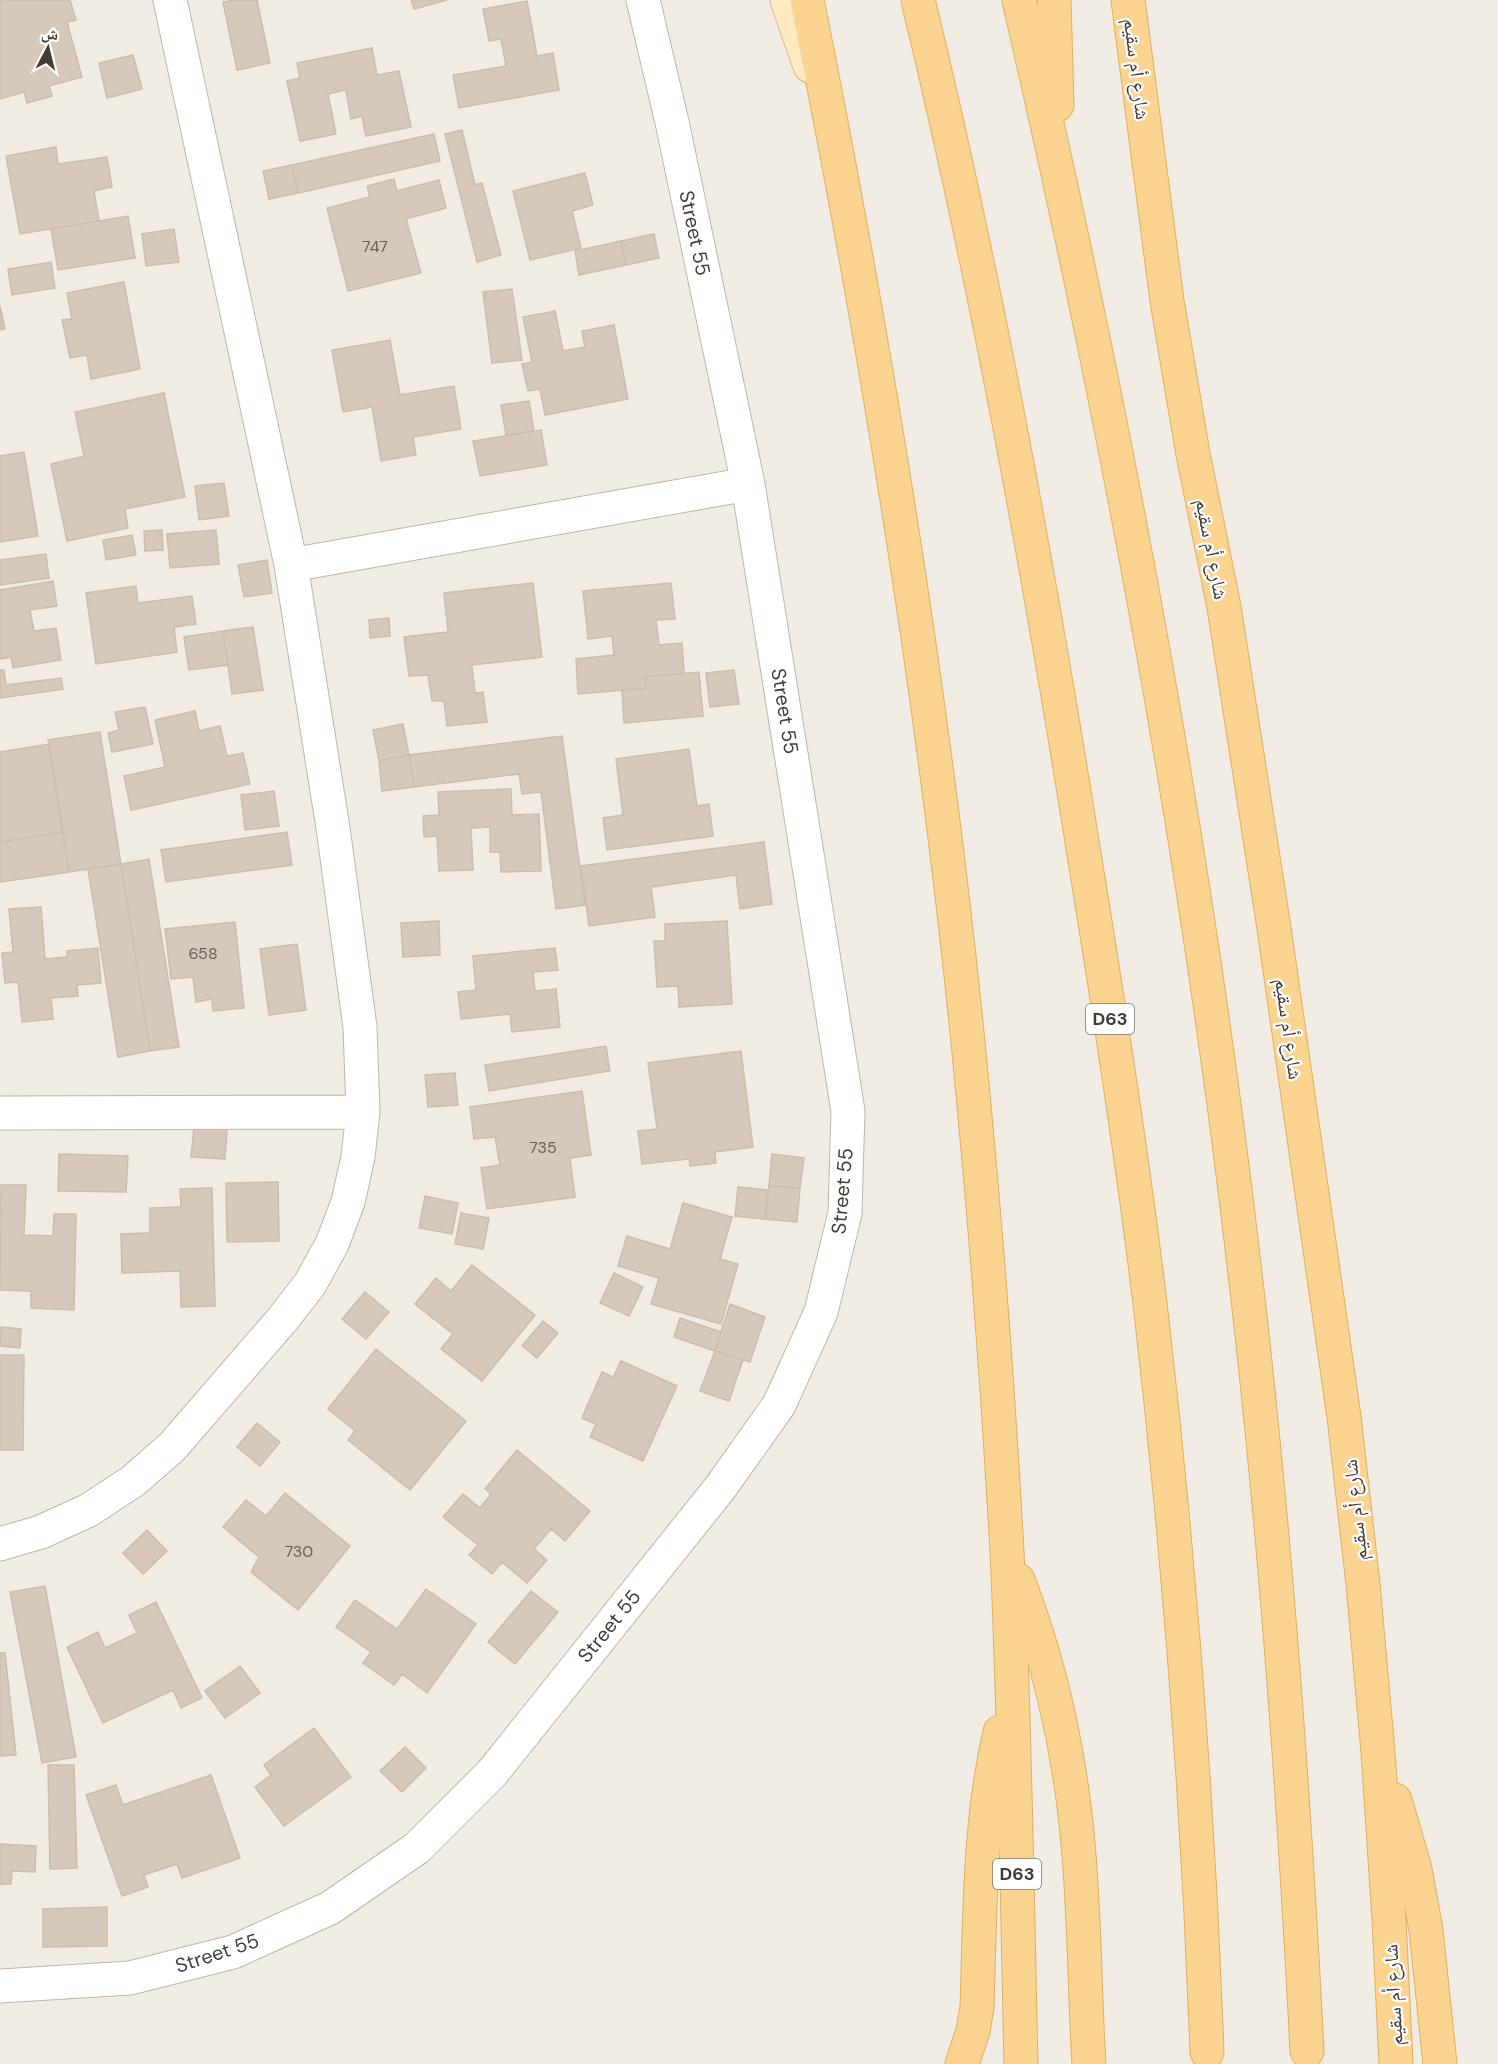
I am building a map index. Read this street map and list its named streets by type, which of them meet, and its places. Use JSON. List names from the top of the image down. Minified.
{"streets":{"main road":["شارع أم سقيم","D63"],"street":["Street 55"]},"house_numbers":["747","658","735","730"],"north":"top"}
